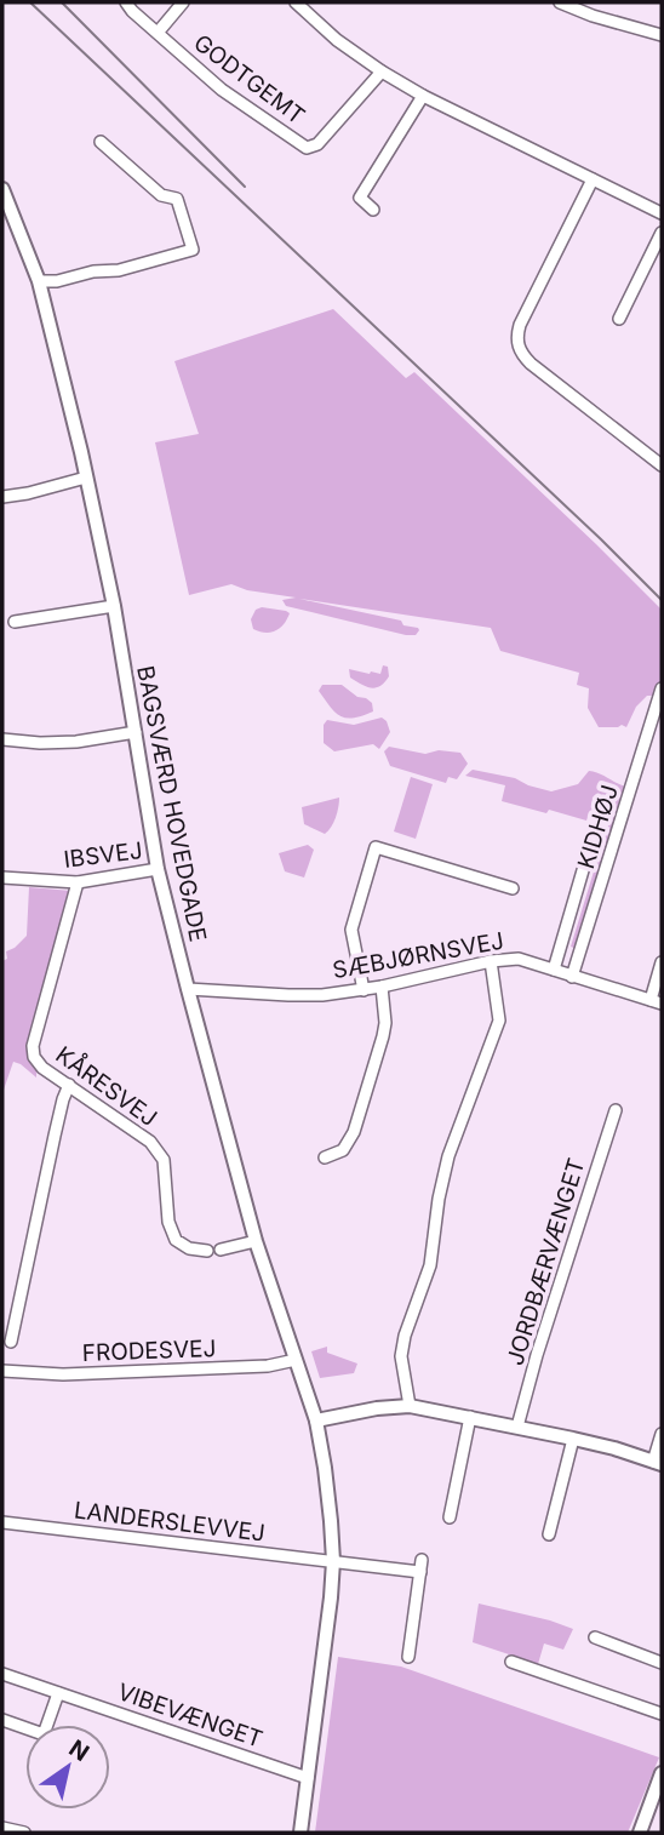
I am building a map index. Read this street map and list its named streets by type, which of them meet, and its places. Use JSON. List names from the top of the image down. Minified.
{"streets":{"street":["GODTGEMT","BAGSVÆRD HOVEDGADE","KIDHØJ","IBSVEJ","SÆBJØRNSVEJ","KÅRESVEJ","JORDBÆRVÆNGET","FRODESVEJ","LANDERSLEVVEJ","VIBEVÆNGET"]},"crossings":[["BAGSVÆRD HOVEDGADE","IBSVEJ"],["BAGSVÆRD HOVEDGADE","SÆBJØRNSVEJ"],["BAGSVÆRD HOVEDGADE","FRODESVEJ"],["BAGSVÆRD HOVEDGADE","LANDERSLEVVEJ"],["BAGSVÆRD HOVEDGADE","VIBEVÆNGET"],["KIDHØJ","SÆBJØRNSVEJ"],["IBSVEJ","KÅRESVEJ"]],"north":"top right"}
